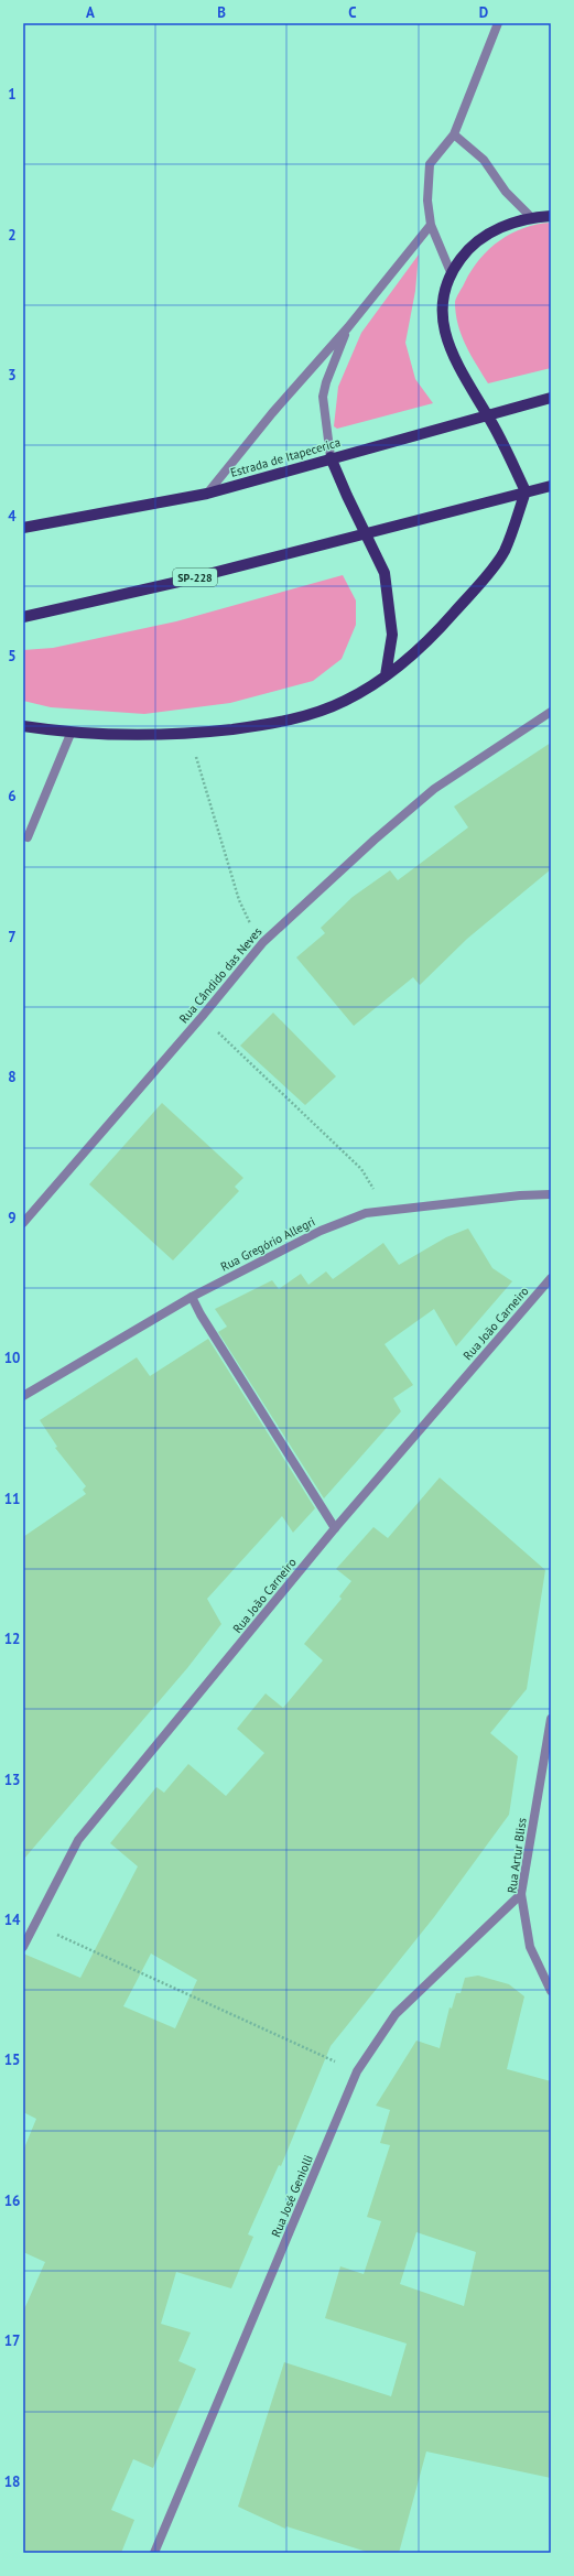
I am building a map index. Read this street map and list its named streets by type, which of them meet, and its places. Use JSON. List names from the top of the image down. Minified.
{"streets":{"main road":["Estrada de Itapecerica","SP-228"],"street":["Rua Cândido das Neves","Rua Gregório Allegri","Rua João Carneiro","Rua Artur Bliss","Rua José Geniolli"]},"crossings":[["Rua Artur Bliss","Rua José Geniolli"]],"grid":{"columns":["A","B","C","D"],"rows":["1","2","3","4","5","6","7","8","9","10","11","12","13","14","15","16","17","18"]}}
